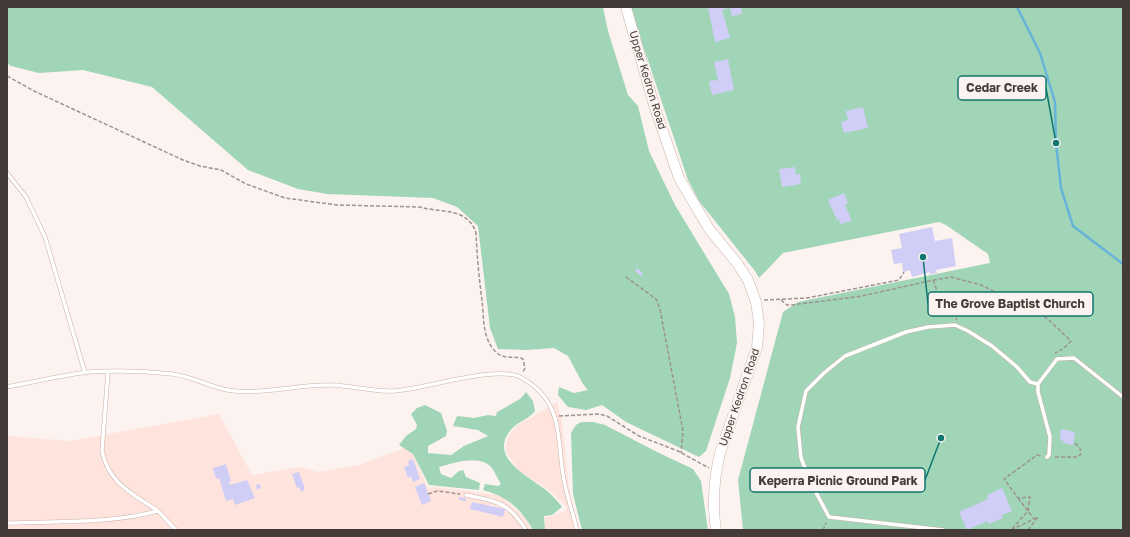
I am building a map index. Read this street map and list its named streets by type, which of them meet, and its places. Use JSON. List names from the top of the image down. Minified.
{"streets":{"main road":["Upper Kedron Road"]},"places":["Cedar Creek","The Grove Baptist Church","Keperra Picnic Ground Park"]}
